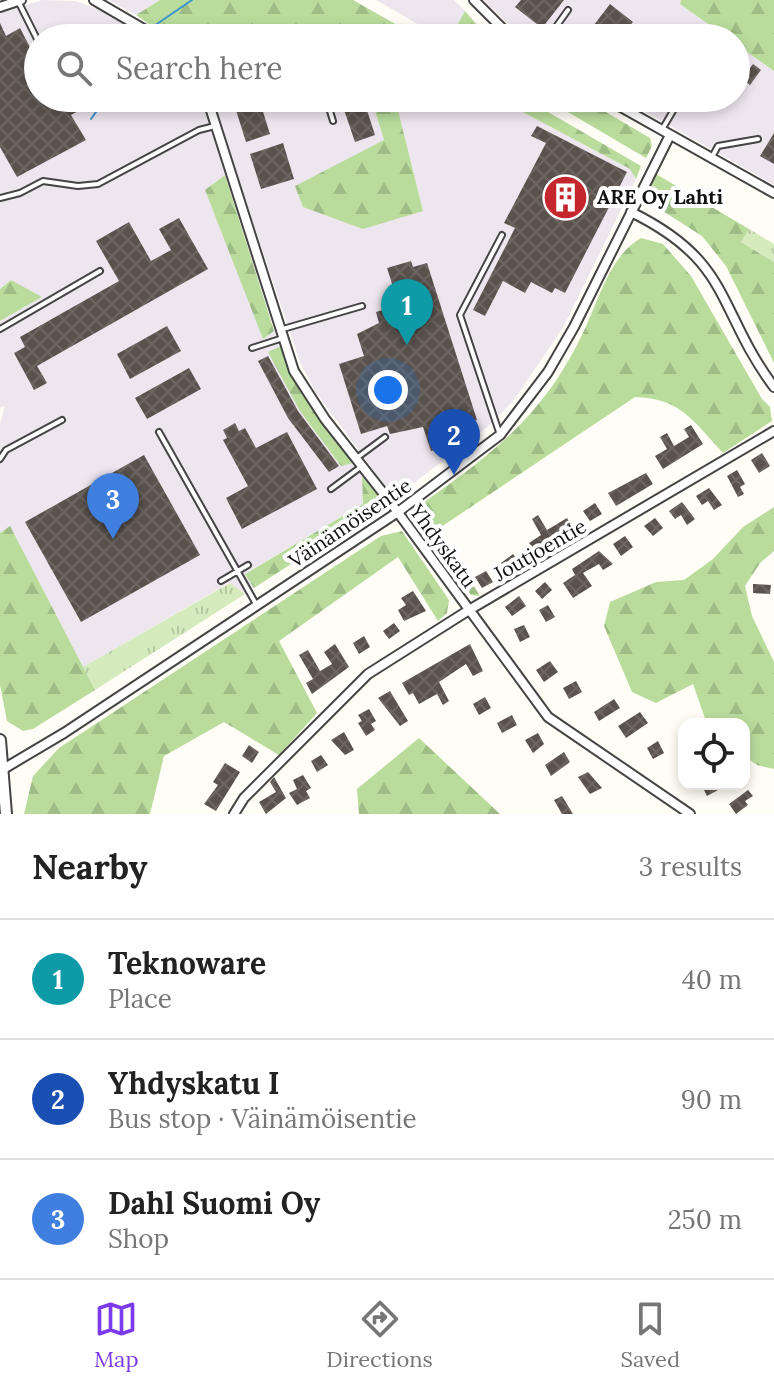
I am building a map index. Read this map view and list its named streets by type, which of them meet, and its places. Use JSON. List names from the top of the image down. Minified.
{"streets":{"street":["Väinämöisentie","Yhdyskatu","Joutjoentie"]},"crossings":[["Väinämöisentie","Yhdyskatu"],["Yhdyskatu","Joutjoentie"]],"places":{"building":["ARE Oy Lahti"]},"page":{"search":"Search here","pins":["1","2","3"],"heading":["Nearby","3 results"],"list":[{"mark":"1","name":"Teknoware","note":"Place","value":"40 m"},{"mark":"2","name":"Yhdyskatu I","note":"Bus stop · Väinämöisentie","value":"90 m"},{"mark":"3","name":"Dahl Suomi Oy","note":"Shop","value":"250 m"}],"nav":["Map","Directions","Saved"]}}
